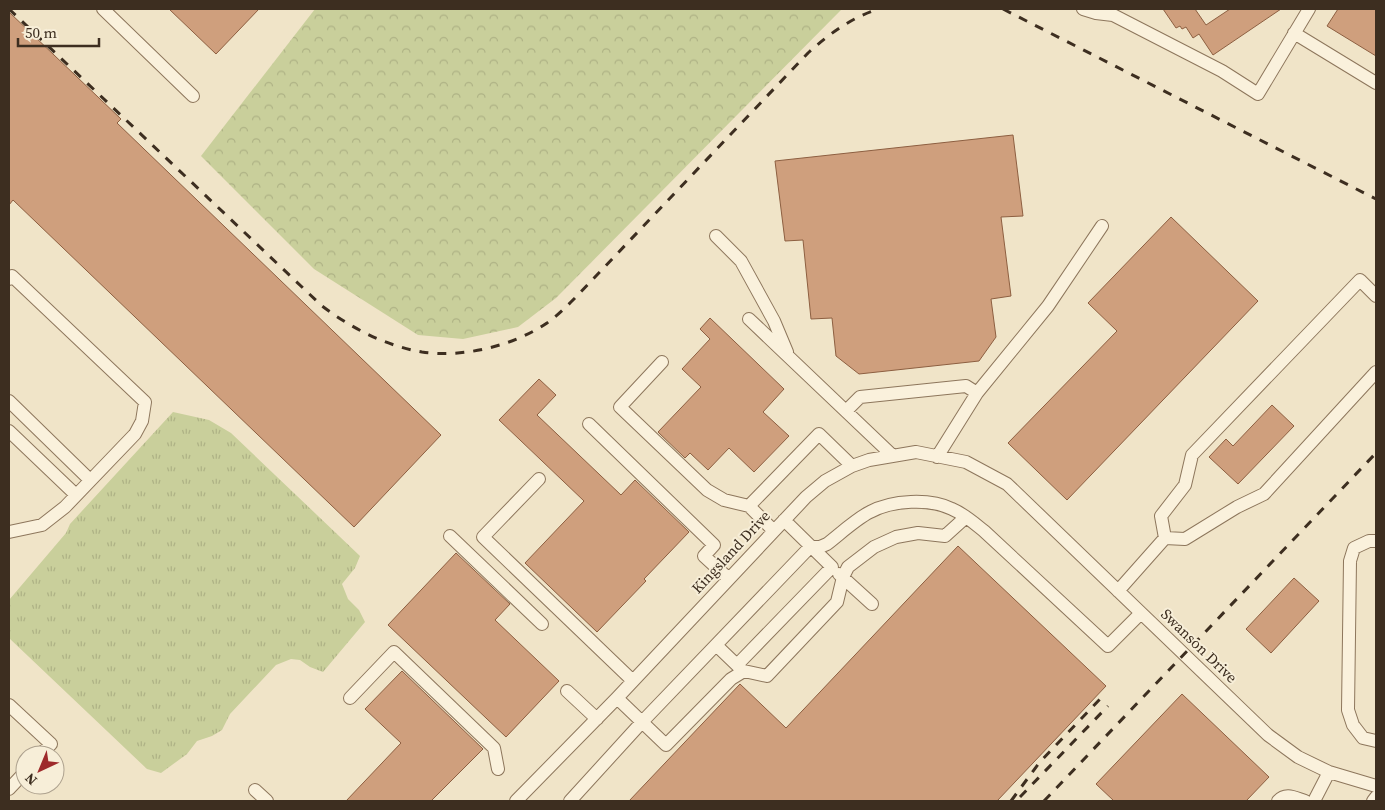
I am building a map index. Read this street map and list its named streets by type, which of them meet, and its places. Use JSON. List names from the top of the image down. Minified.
{"streets":{"street":["Kingsland Drive","Swanson Drive"]},"crossings":[["Kingsland Drive","Swanson Drive"]],"scale_bar":"50 m","north":"bottom left"}
